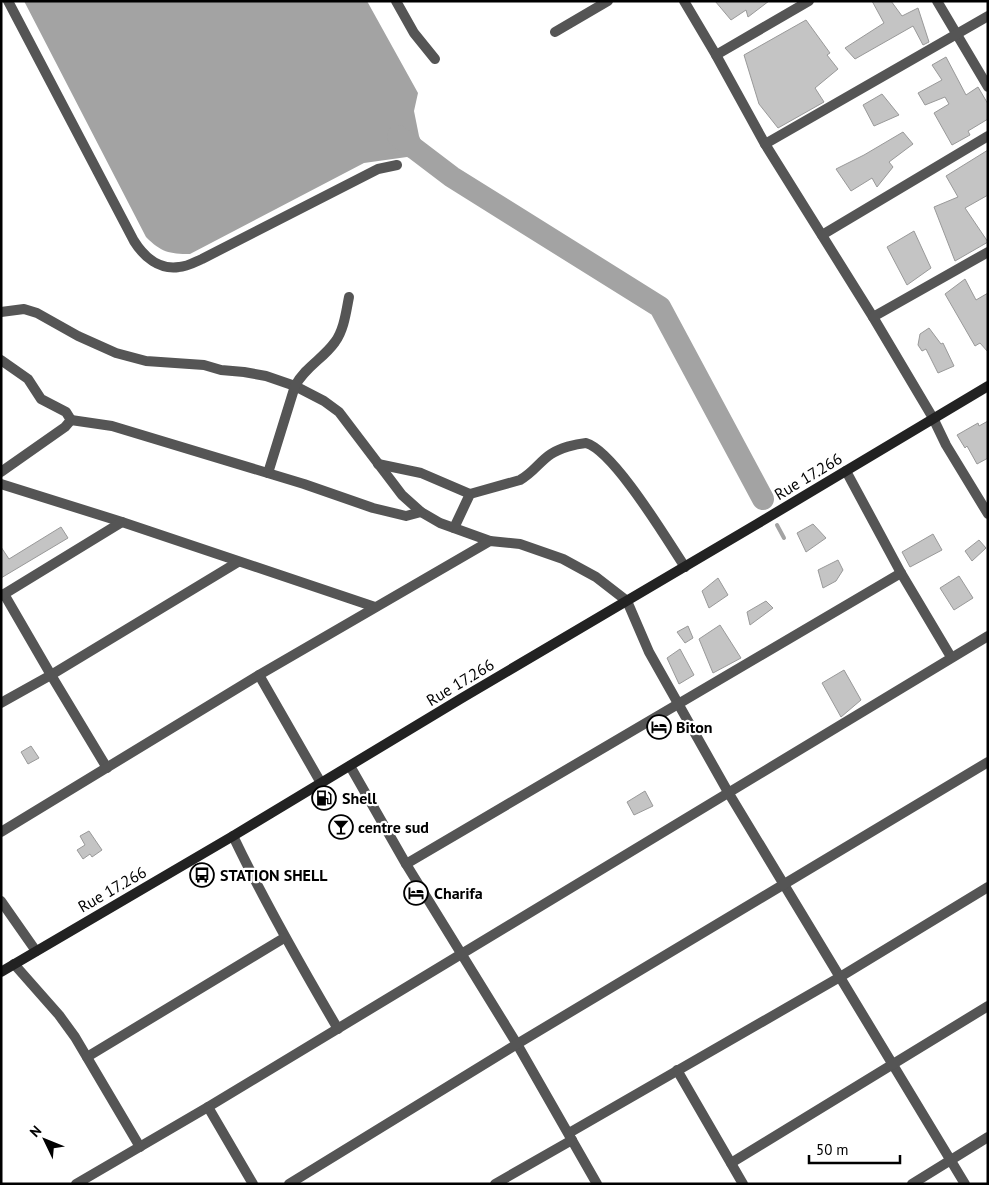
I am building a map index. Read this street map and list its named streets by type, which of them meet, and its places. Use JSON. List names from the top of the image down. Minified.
{"streets":{"main road":["Rue 17.266"]},"places":{"hotel":["Biton","Charifa"],"fuel station":["Shell"],"bar":["centre sud"],"bus stop":["STATION SHELL"]},"scale_bar":"50 m","north":"top left"}
